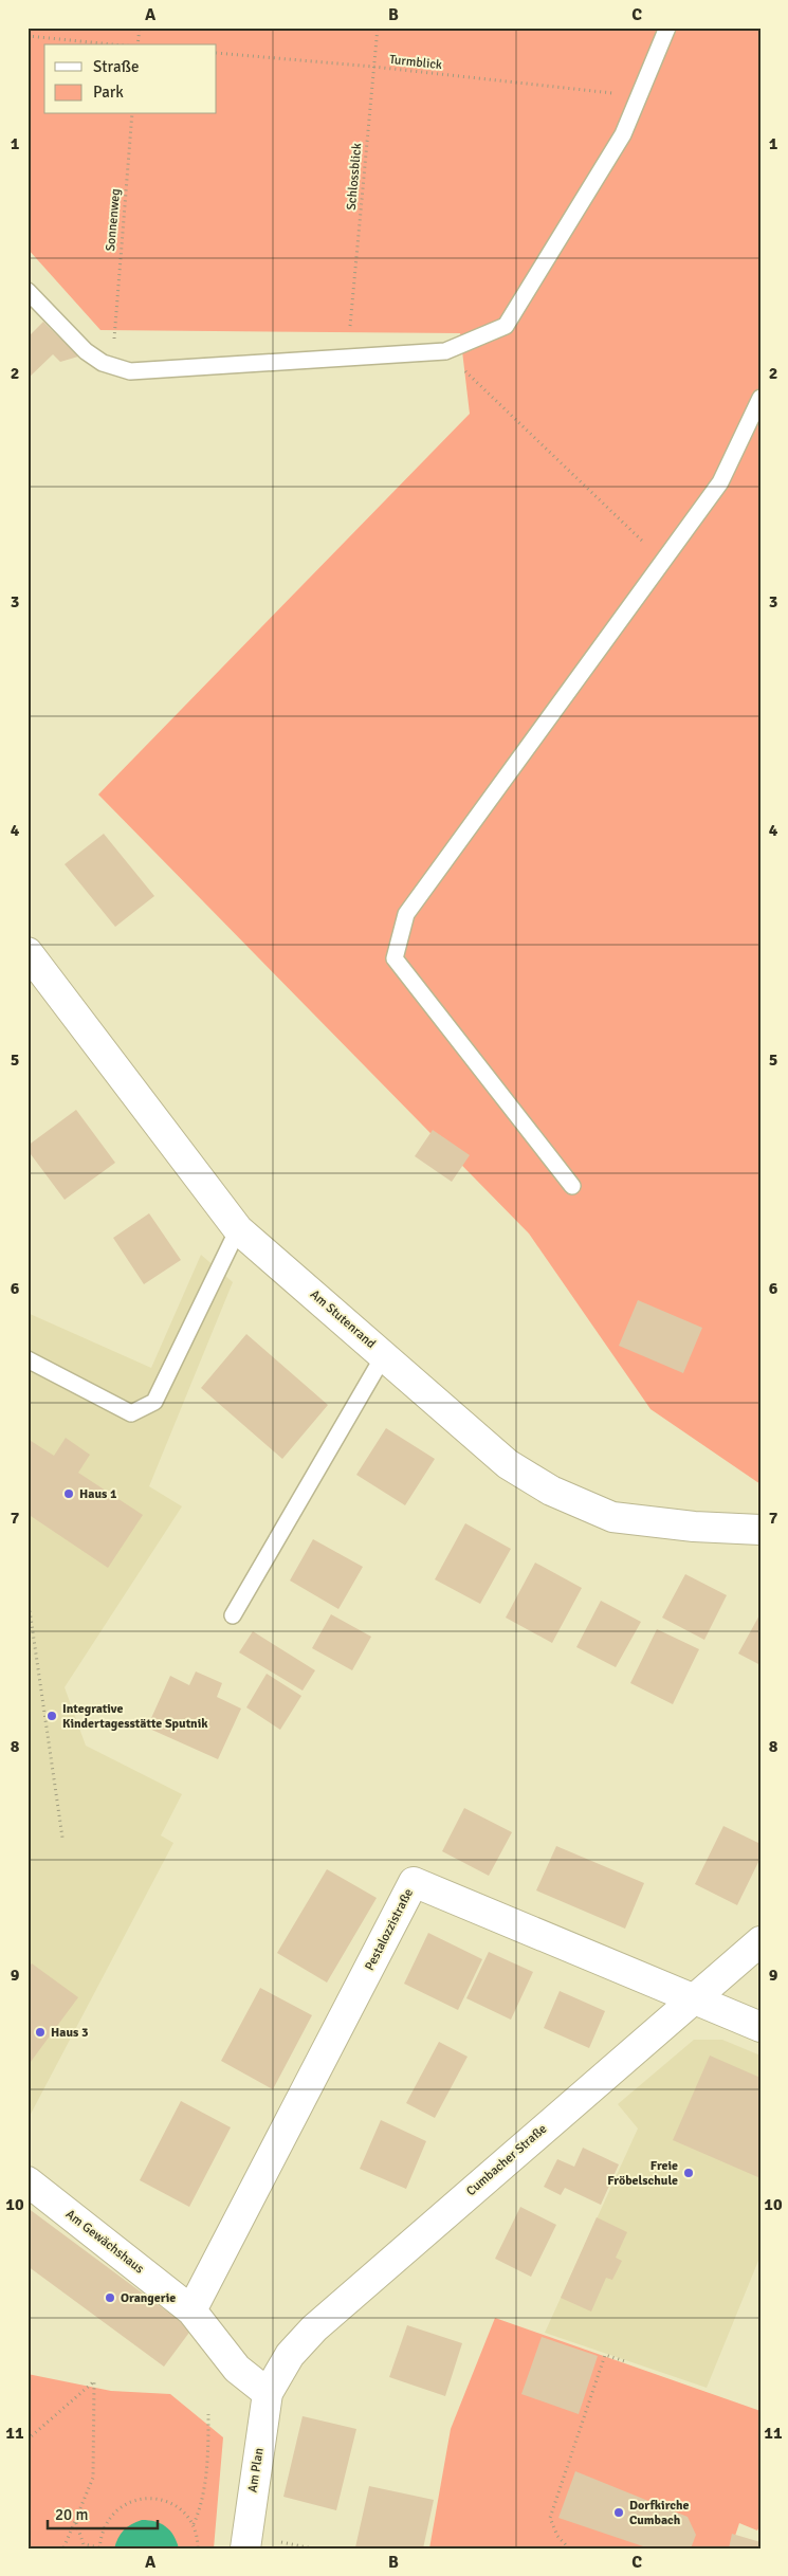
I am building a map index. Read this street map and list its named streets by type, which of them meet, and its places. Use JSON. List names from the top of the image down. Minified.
{"streets":{"street":["Am Stutenrand","Pestalozzistraße","Cumbacher Straße","Am Gewächshaus","Am Plan"],"path":["Turmblick","Schlossblick","Sonnenweg"]},"crossings":[["Turmblick","Schlossblick"],["Pestalozzistraße","Cumbacher Straße"],["Pestalozzistraße","Am Gewächshaus"],["Cumbacher Straße","Am Gewächshaus"],["Cumbacher Straße","Am Plan"],["Am Gewächshaus","Am Plan"]],"places":["Haus 1","Integrative Kindertagesstätte Sputnik","Haus 3","Freie Fröbelschule","Orangerie","Dorfkirche Cumbach"],"legend":["Straße","Park"],"scale_bar":"20 m","grid":{"columns":["A","B","C"],"rows":["1","2","3","4","5","6","7","8","9","10","11"]}}
